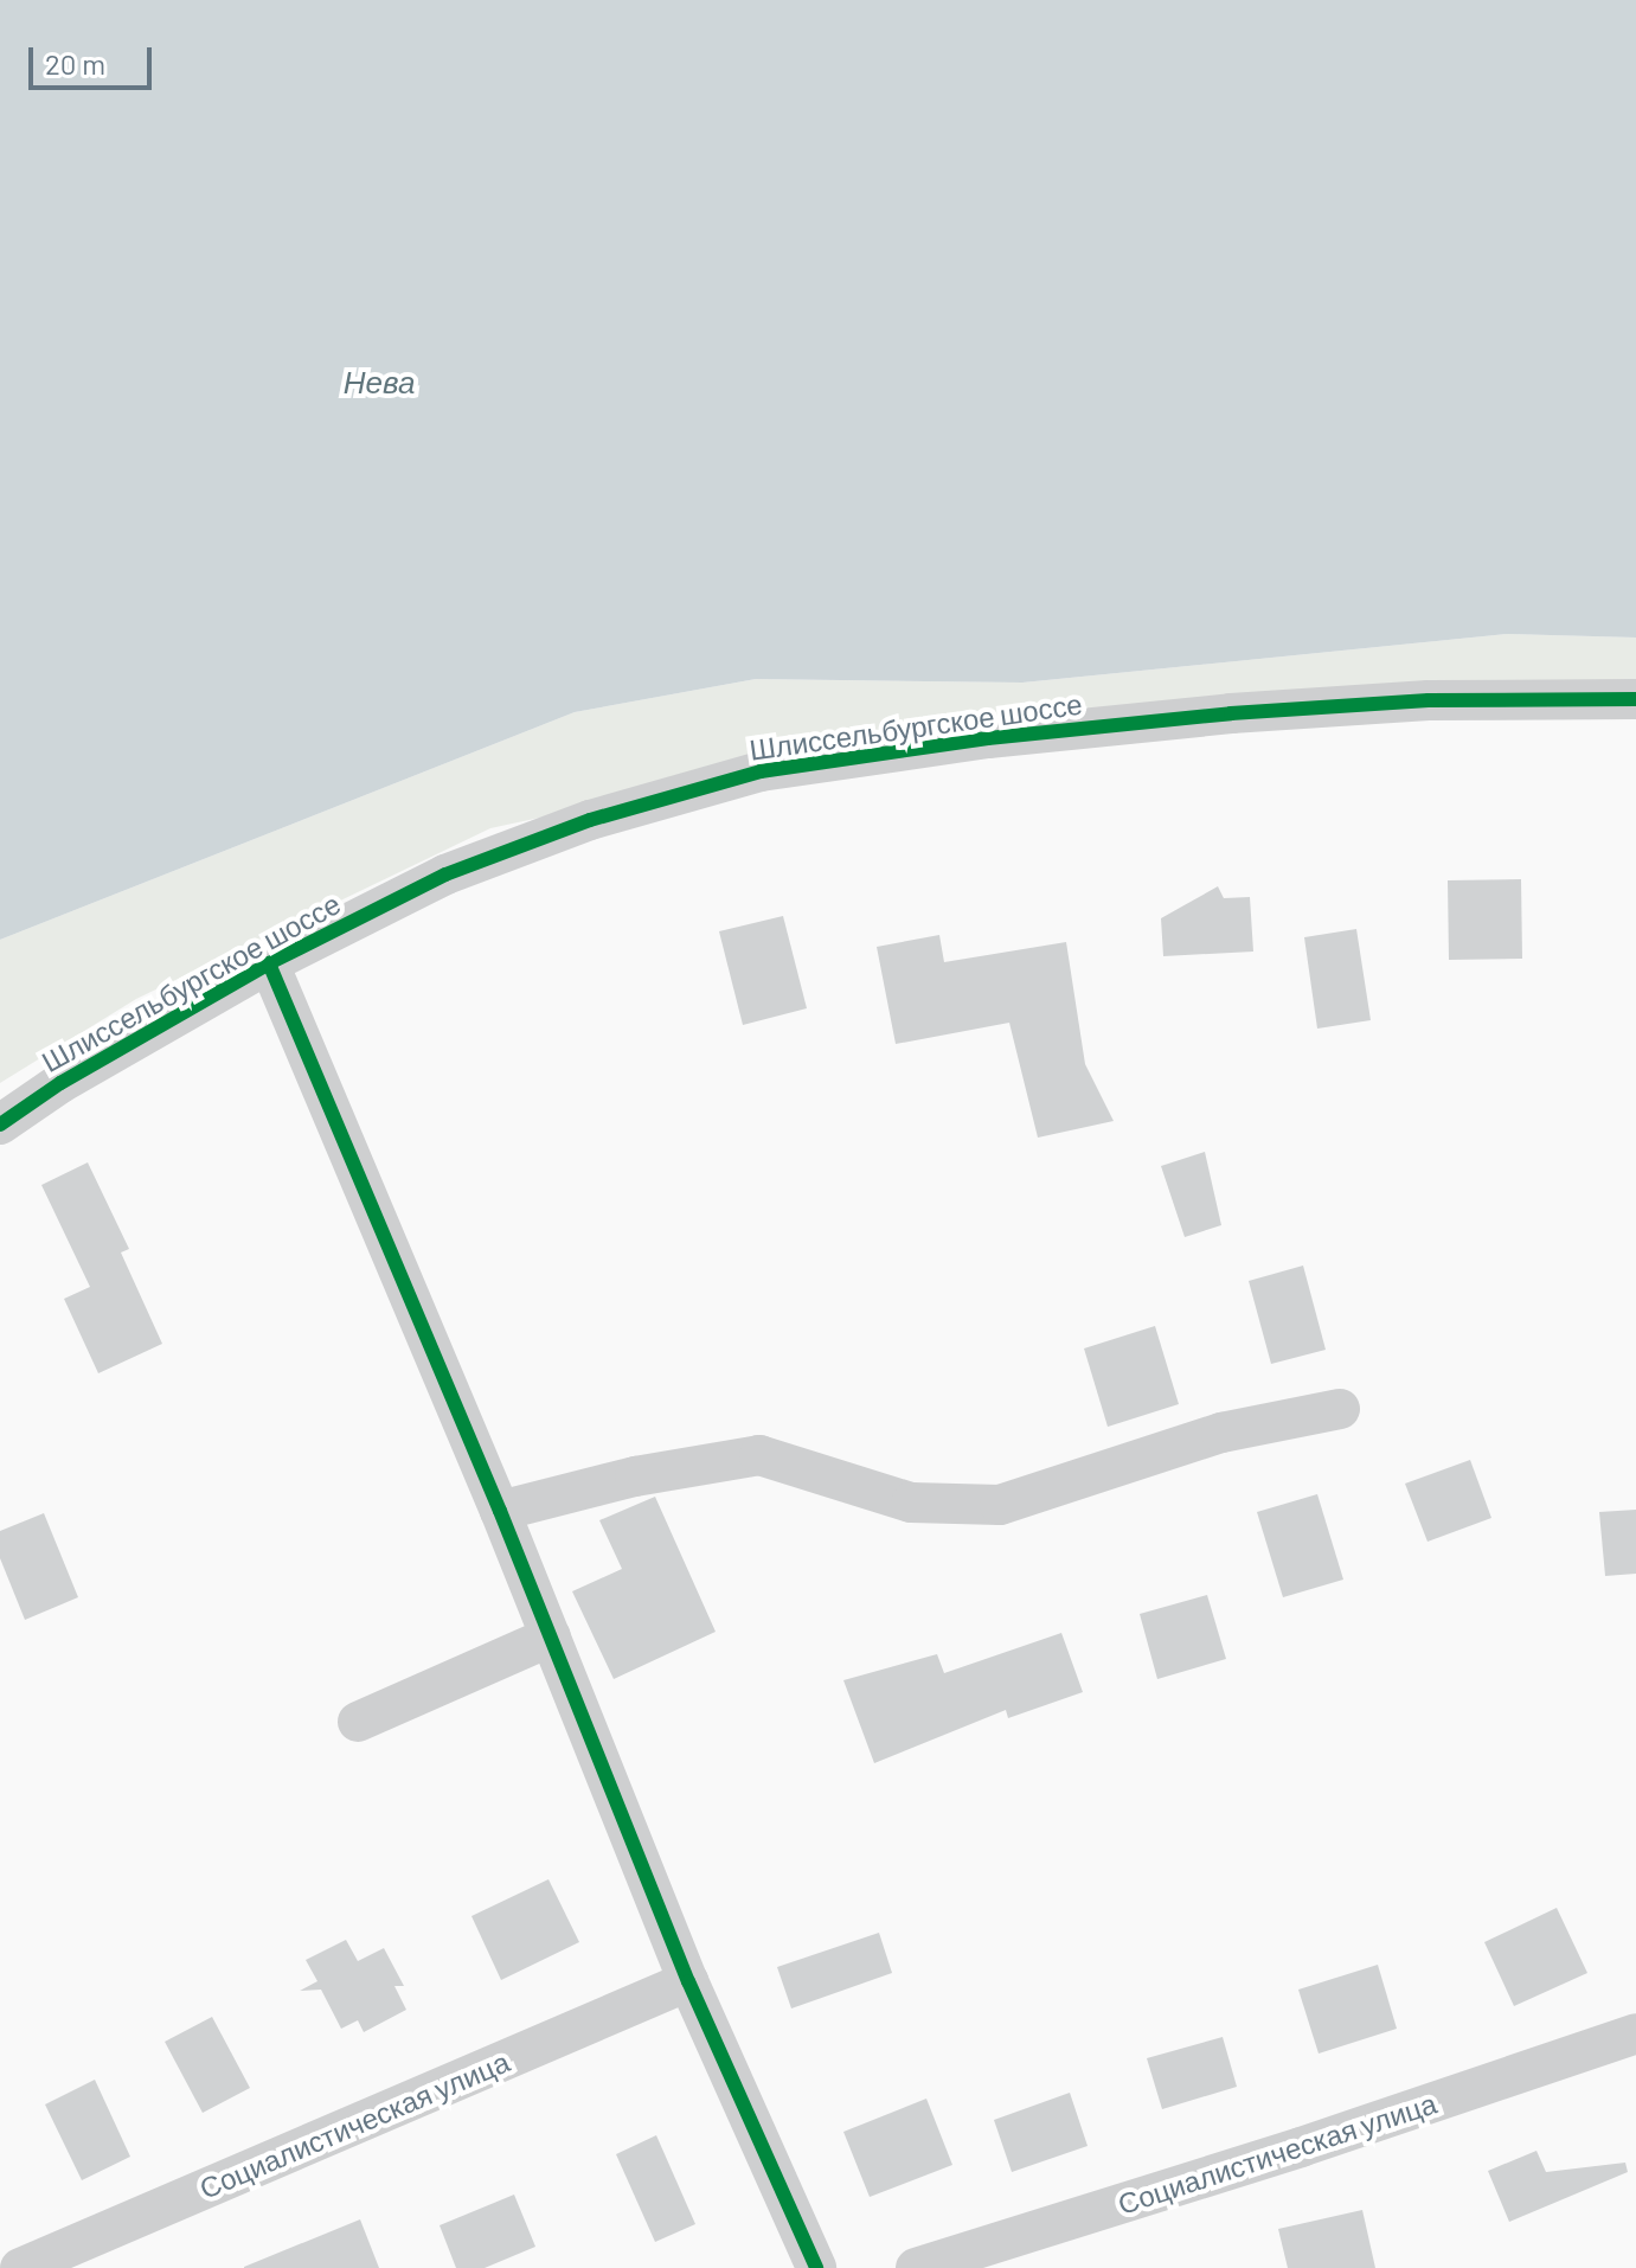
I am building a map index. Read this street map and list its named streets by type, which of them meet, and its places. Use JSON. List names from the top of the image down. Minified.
{"streets":{"street":["Шлиссельбургское шоссе","Социалистическая улица"]},"water":["Нева"],"scale_bar":"20 m"}
